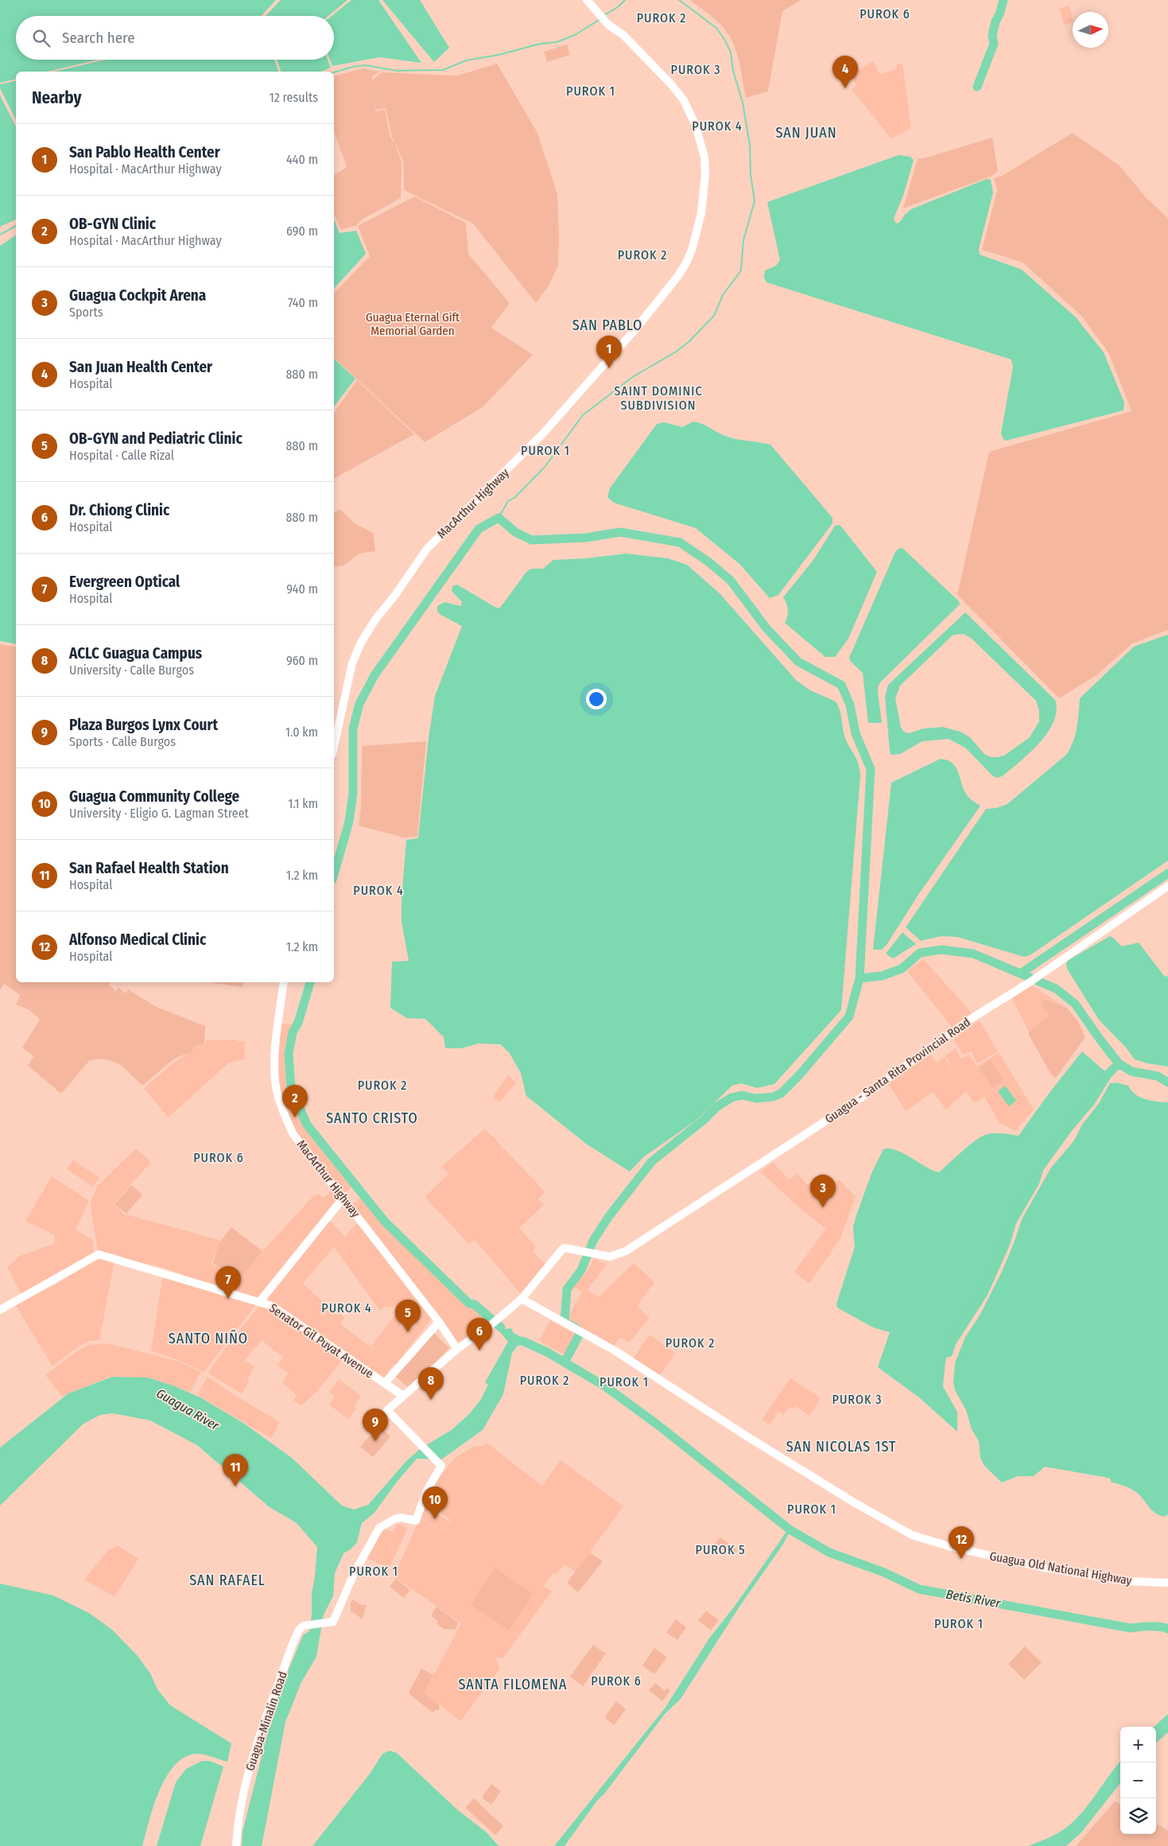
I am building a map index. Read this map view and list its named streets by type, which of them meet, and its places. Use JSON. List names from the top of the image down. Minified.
{"streets":{"main road":["MacArthur Highway","Guagua - Santa Rita Provincial Road","Senator Gil Puyat Avenue","Guagua Old National Highway","Guagua-Minalin Road"]},"crossings":[["Guagua - Santa Rita Provincial Road","Guagua Old National Highway"],["Senator Gil Puyat Avenue","Guagua-Minalin Road"]],"districts":["PUROK 6","PUROK 2","PUROK 3","PUROK 1","PUROK 4","SAN JUAN","PUROK 2","SAN PABLO","SAINT DOMINIC SUBDIVISION","PUROK 1","PUROK 4","PUROK 2","SANTO CRISTO","PUROK 6","PUROK 4","SANTO NIÑO","PUROK 2","PUROK 2","PUROK 1","PUROK 3","SAN NICOLAS 1ST","PUROK 1","PUROK 5","PUROK 1","SAN RAFAEL","PUROK 1","PUROK 6","SANTA FILOMENA"],"water":["Guagua River","Betis River"],"parks":["Guagua Eternal Gift Memorial Garden"],"north":"right","page":{"search":"Search here","pins":["4","1","2","3","7","5","6","8","9","11","10","12"],"heading":["Nearby","12 results"],"list":[{"mark":"1","name":"San Pablo Health Center","note":"Hospital · MacArthur Highway","value":"440 m"},{"mark":"2","name":"OB-GYN Clinic","note":"Hospital · MacArthur Highway","value":"690 m"},{"mark":"3","name":"Guagua Cockpit Arena","note":"Sports","value":"740 m"},{"mark":"4","name":"San Juan Health Center","note":"Hospital","value":"880 m"},{"mark":"5","name":"OB-GYN and Pediatric Clinic","note":"Hospital · Calle Rizal","value":"880 m"},{"mark":"6","name":"Dr. Chiong Clinic","note":"Hospital","value":"880 m"},{"mark":"7","name":"Evergreen Optical","note":"Hospital","value":"940 m"},{"mark":"8","name":"ACLC Guagua Campus","note":"University · Calle Burgos","value":"960 m"},{"mark":"9","name":"Plaza Burgos Lynx Court","note":"Sports · Calle Burgos","value":"1.0 km"},{"mark":"10","name":"Guagua Community College","note":"University · Eligio G. Lagman Street","value":"1.1 km"},{"mark":"11","name":"San Rafael Health Station","note":"Hospital","value":"1.2 km"},{"mark":"12","name":"Alfonso Medical Clinic","note":"Hospital","value":"1.2 km"}],"map_buttons":["+","−"]}}
